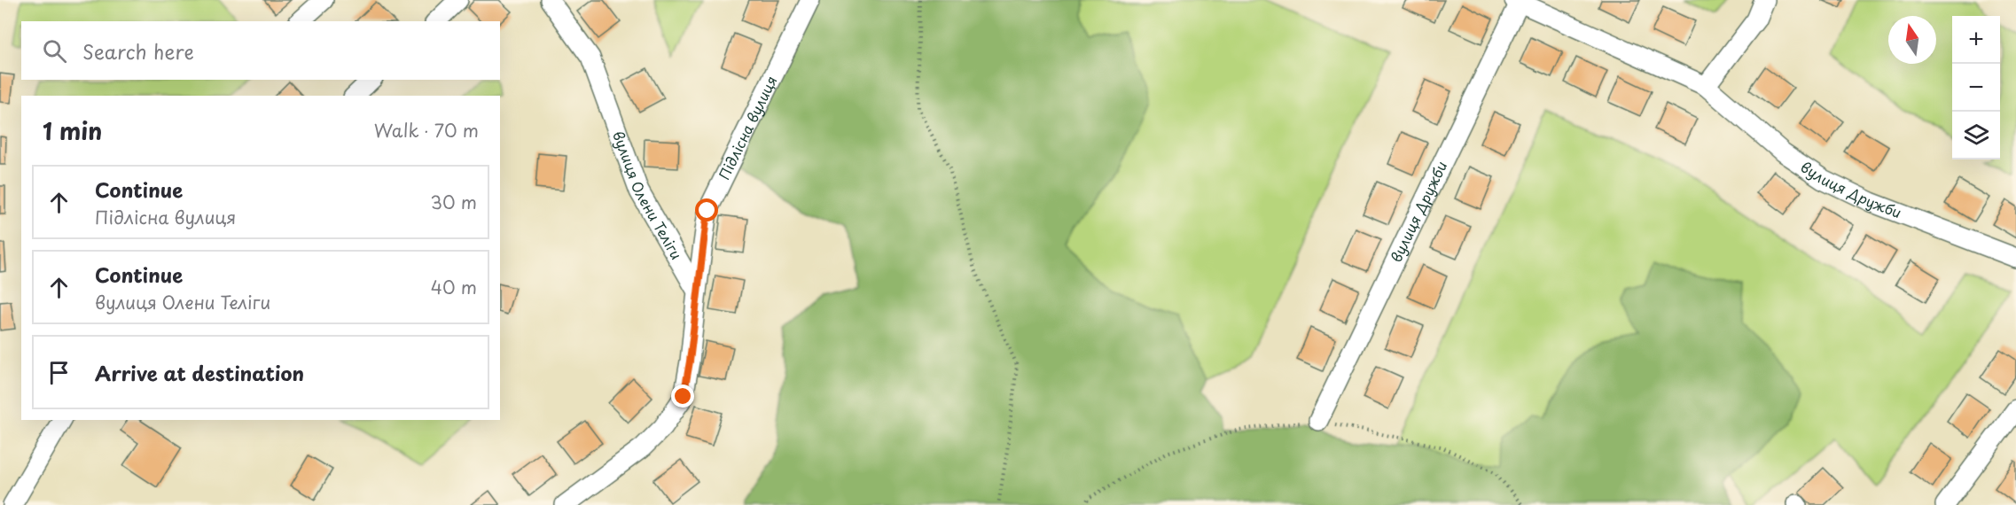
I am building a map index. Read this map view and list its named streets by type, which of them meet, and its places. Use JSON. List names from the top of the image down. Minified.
{"streets":{"street":["Підлісна вулиця","вулиця Дружби","вулиця Олени Теліги"]},"crossings":[["Підлісна вулиця","вулиця Олени Теліги"]],"north":"top","page":{"map_buttons":["+","−"],"search":"Search here","heading":["1 min","Walk · 70 m"],"list":[["Continue","Підлісна вулиця","30 m"],["Continue","вулиця Олени Теліги","40 m"],"Arrive at destination"]}}
